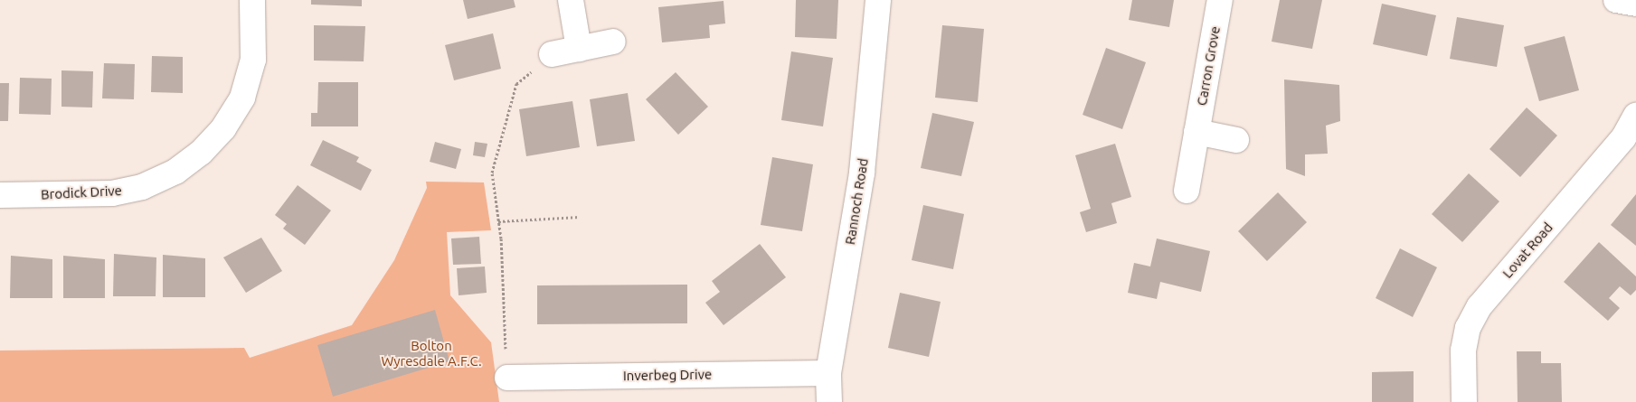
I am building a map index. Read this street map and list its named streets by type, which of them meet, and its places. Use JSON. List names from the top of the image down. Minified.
{"streets":{"street":["Carron Grove","Brodick Drive","Rannoch Road","Lovat Road","Inverbeg Drive"]},"crossings":[["Rannoch Road","Inverbeg Drive"]],"parks":["Bolton Wyresdale A.F.C."]}
